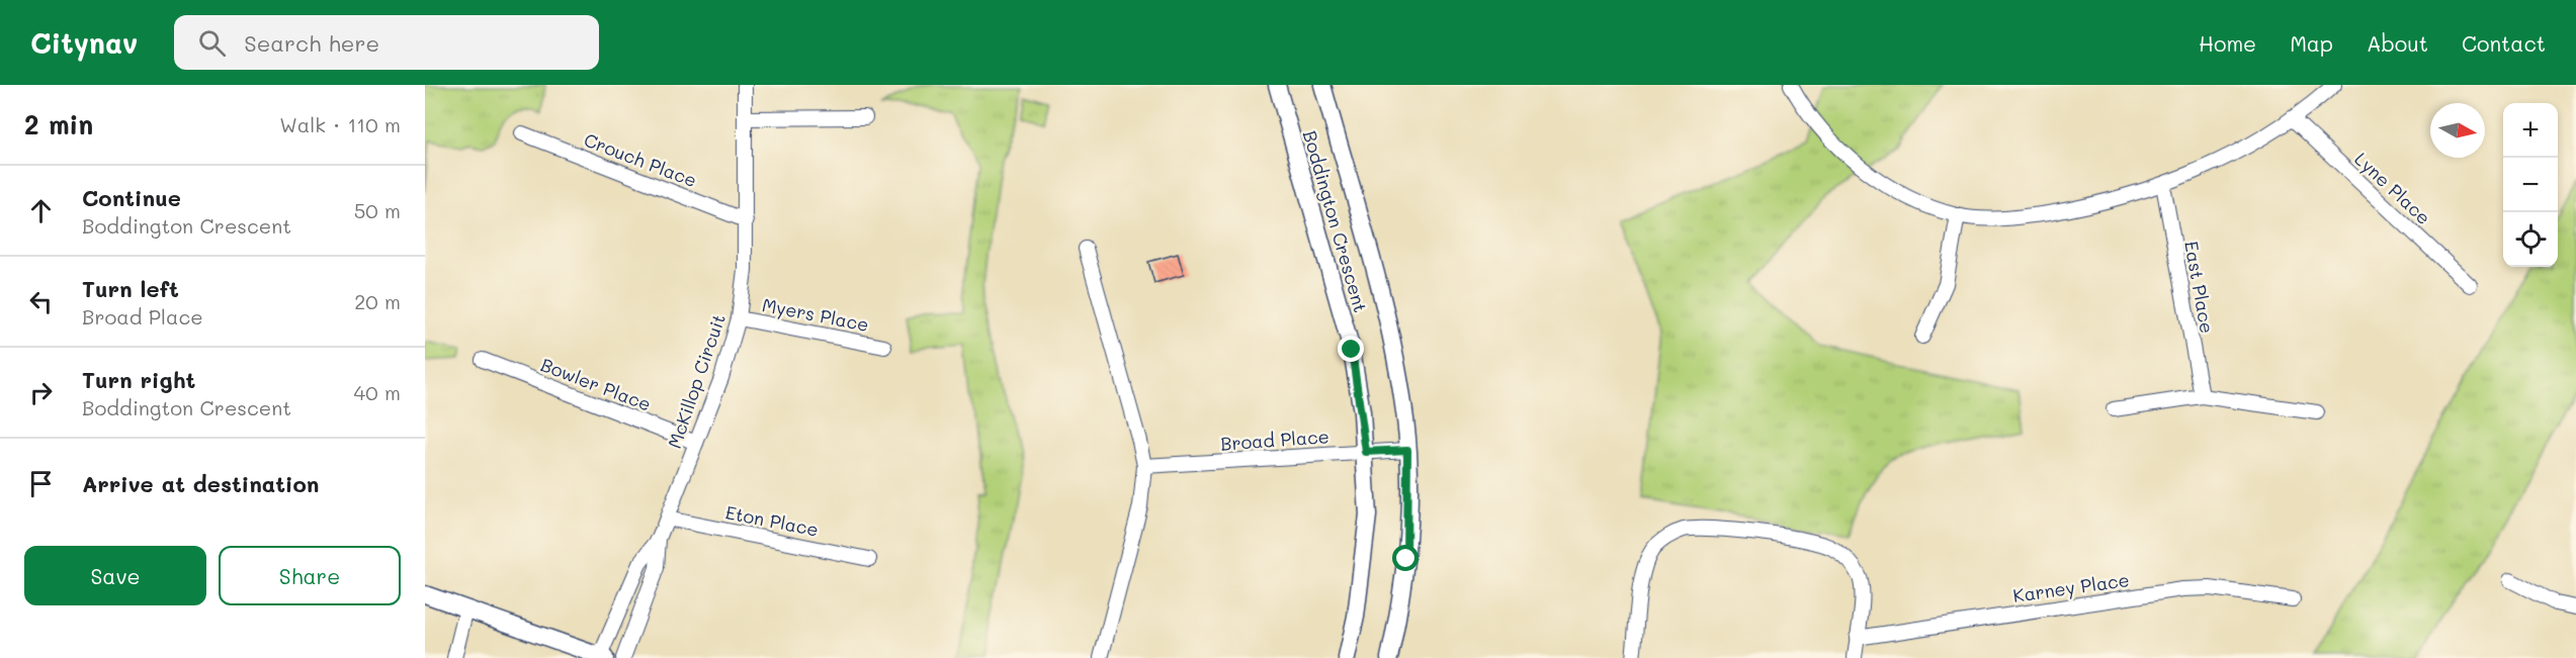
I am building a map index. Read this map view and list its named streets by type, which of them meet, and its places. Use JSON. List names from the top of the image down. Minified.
{"streets":{"street":["Crouch Place","Lyne Place","Boddington Crescent","East Place","Myers Place","McKillop Circuit","Bowler Place","Broad Place","Eton Place","Karney Place"]},"crossings":[["Crouch Place","McKillop Circuit"],["Boddington Crescent","Broad Place"],["Myers Place","McKillop Circuit"],["McKillop Circuit","Bowler Place"],["McKillop Circuit","Eton Place"]],"north":"right","page":{"header":"Citynav","search":"Search here","nav":["Home","Map","About","Contact"],"heading":["2 min","Walk · 110 m"],"map_buttons":["+","−"],"list":[["Continue","Boddington Crescent","50 m"],["Turn left","Broad Place","20 m"],["Turn right","Boddington Crescent","40 m"],"Arrive at destination"],"buttons":["Save","Share"]}}
